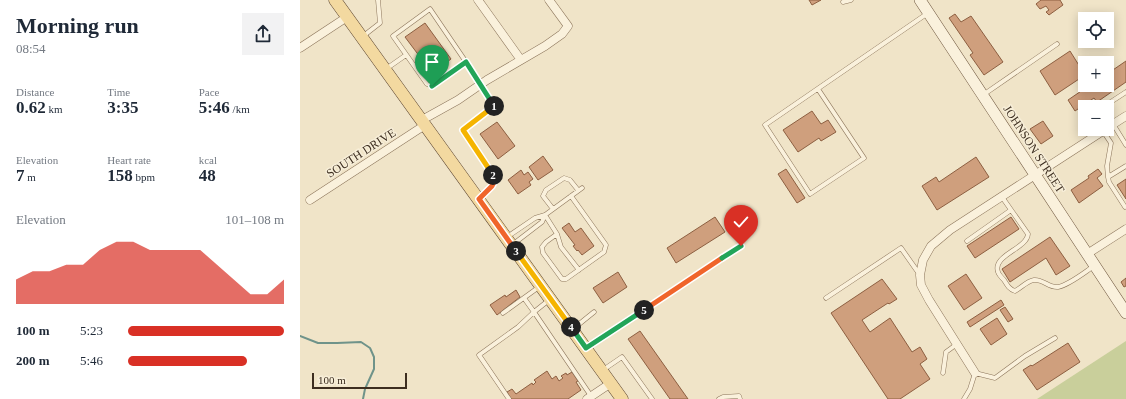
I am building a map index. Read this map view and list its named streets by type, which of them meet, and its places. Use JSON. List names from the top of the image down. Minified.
{"streets":{"street":["JOHNSON STREET","SOUTH DRIVE"]},"scale_bar":"100 m","page":{"heading":["Morning run","08:54"],"map_buttons":["+","−"],"stats":[["Distance","0.62 km"],["Time","3:35"],["Pace","5:46 /km"],["Elevation","7 m"],["Heart rate","158 bpm"],["kcal","48"]],"pins":["1","2","3","5","4"],"chart":["Elevation","101–108 m"],"list":[{"name":"100 m","note":"5:23"},{"name":"200 m","note":"5:46"}],"scale":"100 m"}}
